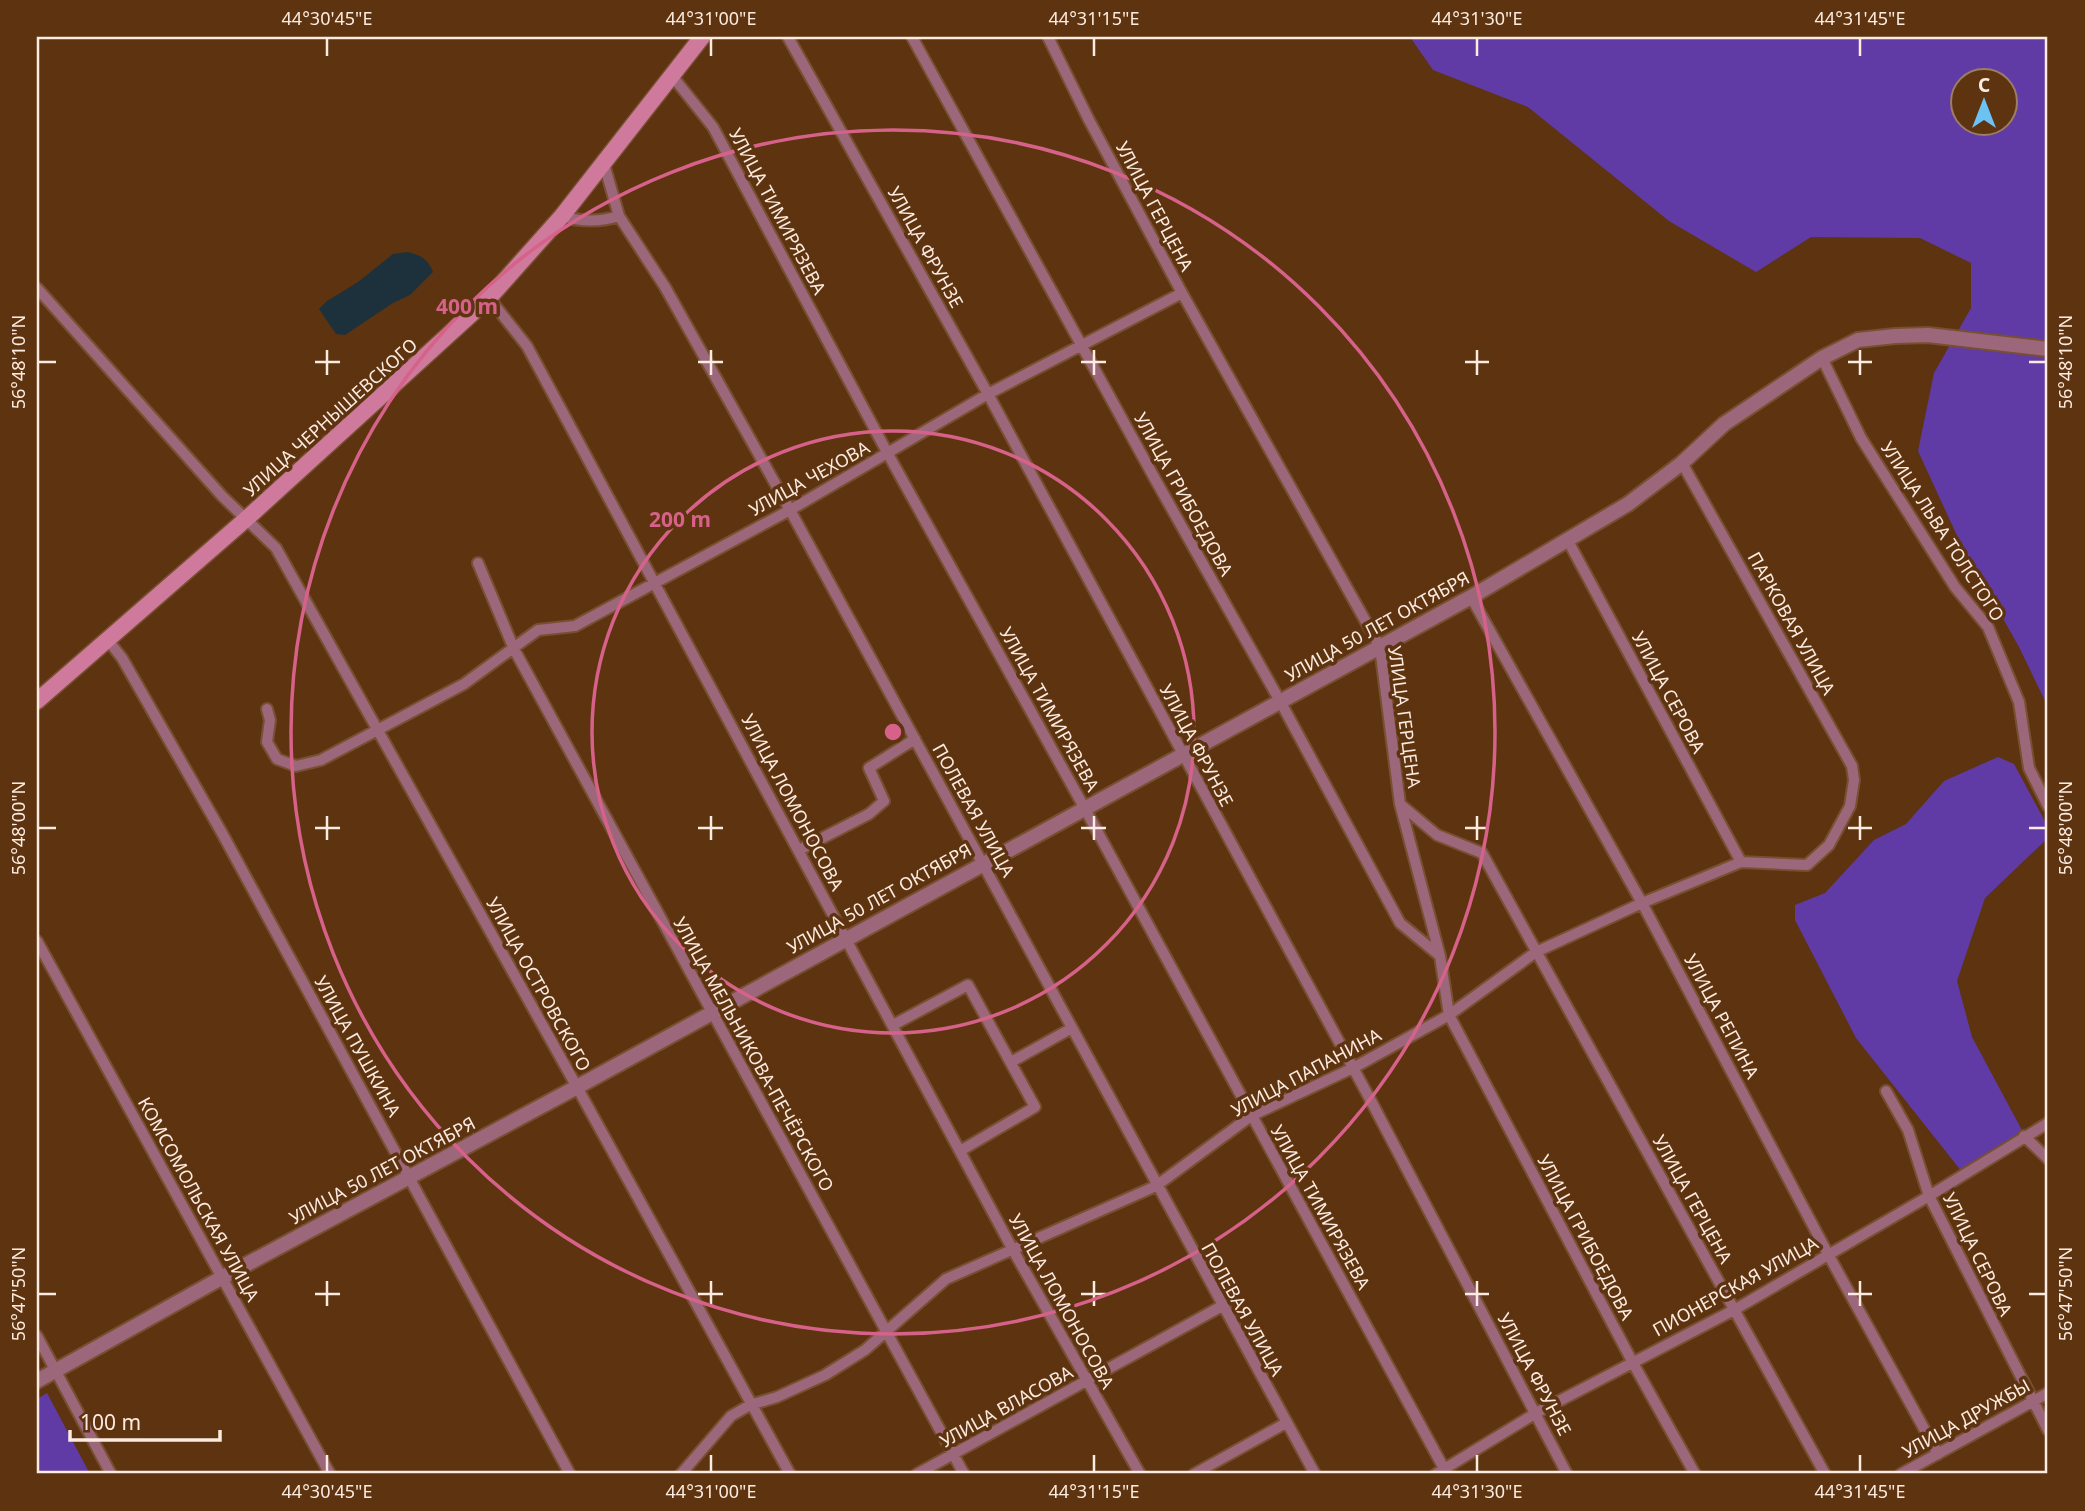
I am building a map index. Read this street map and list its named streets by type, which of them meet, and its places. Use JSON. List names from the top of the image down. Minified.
{"streets":{"main road":["УЛИЦА ЧЕРНЫШЕВСКОГО"],"street":["УЛИЦА ГЕРЦЕНА","УЛИЦА ТИМИРЯЗЕВА","УЛИЦА ФРУНЗЕ","УЛИЦА ЧЕХОВА","УЛИЦА ГРИБОЕДОВА","УЛИЦА ЛЬВА ТОЛСТОГО","ПАРКОВАЯ УЛИЦА","УЛИЦА 50 ЛЕТ ОКТЯБРЯ","УЛИЦА СЕРОВА","УЛИЦА ЛОМОНОСОВА","ПОЛЕВАЯ УЛИЦА","УЛИЦА ОСТРОВСКОГО","УЛИЦА РЕПИНА","УЛИЦА ПУШКИНА","УЛИЦА МЕЛЬНИКОВА-ПЕЧЁРСКОГО","УЛИЦА ПАПАНИНА","КОМСОМОЛЬСКАЯ УЛИЦА","ПИОНЕРСКАЯ УЛИЦА","УЛИЦА ВЛАСОВА","УЛИЦА ДРУЖБЫ"]},"crossings":[["УЛИЦА ГЕРЦЕНА","УЛИЦА ЧЕХОВА"],["УЛИЦА ГЕРЦЕНА","УЛИЦА ГРИБОЕДОВА"],["УЛИЦА ГЕРЦЕНА","УЛИЦА 50 ЛЕТ ОКТЯБРЯ"],["УЛИЦА ГЕРЦЕНА","УЛИЦА ПАПАНИНА"],["УЛИЦА ГЕРЦЕНА","ПИОНЕРСКАЯ УЛИЦА"],["УЛИЦА ТИМИРЯЗЕВА","УЛИЦА ЧЕРНЫШЕВСКОГО"],["УЛИЦА ТИМИРЯЗЕВА","УЛИЦА ЧЕХОВА"],["УЛИЦА ТИМИРЯЗЕВА","УЛИЦА 50 ЛЕТ ОКТЯБРЯ"],["УЛИЦА ТИМИРЯЗЕВА","УЛИЦА ПАПАНИНА"],["УЛИЦА ТИМИРЯЗЕВА","ПИОНЕРСКАЯ УЛИЦА"],["УЛИЦА ФРУНЗЕ","УЛИЦА ЧЕХОВА"],["УЛИЦА ФРУНЗЕ","УЛИЦА 50 ЛЕТ ОКТЯБРЯ"],["УЛИЦА ФРУНЗЕ","УЛИЦА ПАПАНИНА"],["УЛИЦА ФРУНЗЕ","ПИОНЕРСКАЯ УЛИЦА"],["УЛИЦА ЧЕРНЫШЕВСКОГО","УЛИЦА ЛОМОНОСОВА"],["УЛИЦА ЧЕРНЫШЕВСКОГО","ПОЛЕВАЯ УЛИЦА"],["УЛИЦА ЧЕРНЫШЕВСКОГО","УЛИЦА ОСТРОВСКОГО"],["УЛИЦА ЧЕРНЫШЕВСКОГО","УЛИЦА ПУШКИНА"],["УЛИЦА ЧЕХОВА","УЛИЦА ГРИБОЕДОВА"],["УЛИЦА ЧЕХОВА","УЛИЦА ЛОМОНОСОВА"],["УЛИЦА ЧЕХОВА","ПОЛЕВАЯ УЛИЦА"],["УЛИЦА ЧЕХОВА","УЛИЦА ОСТРОВСКОГО"],["УЛИЦА ЧЕХОВА","УЛИЦА МЕЛЬНИКОВА-ПЕЧЁРСКОГО"],["УЛИЦА ГРИБОЕДОВА","УЛИЦА 50 ЛЕТ ОКТЯБРЯ"],["УЛИЦА ГРИБОЕДОВА","УЛИЦА ПАПАНИНА"],["УЛИЦА ГРИБОЕДОВА","ПИОНЕРСКАЯ УЛИЦА"],["УЛИЦА ЛЬВА ТОЛСТОГО","УЛИЦА 50 ЛЕТ ОКТЯБРЯ"],["ПАРКОВАЯ УЛИЦА","УЛИЦА 50 ЛЕТ ОКТЯБРЯ"],["ПАРКОВАЯ УЛИЦА","УЛИЦА ПАПАНИНА"],["УЛИЦА 50 ЛЕТ ОКТЯБРЯ","УЛИЦА СЕРОВА"],["УЛИЦА 50 ЛЕТ ОКТЯБРЯ","УЛИЦА ЛОМОНОСОВА"],["УЛИЦА 50 ЛЕТ ОКТЯБРЯ","ПОЛЕВАЯ УЛИЦА"],["УЛИЦА 50 ЛЕТ ОКТЯБРЯ","УЛИЦА ОСТРОВСКОГО"],["УЛИЦА 50 ЛЕТ ОКТЯБРЯ","УЛИЦА РЕПИНА"],["УЛИЦА 50 ЛЕТ ОКТЯБРЯ","УЛИЦА ПУШКИНА"],["УЛИЦА 50 ЛЕТ ОКТЯБРЯ","УЛИЦА МЕЛЬНИКОВА-ПЕЧЁРСКОГО"],["УЛИЦА 50 ЛЕТ ОКТЯБРЯ","КОМСОМОЛЬСКАЯ УЛИЦА"],["УЛИЦА СЕРОВА","УЛИЦА ПАПАНИНА"],["УЛИЦА СЕРОВА","ПИОНЕРСКАЯ УЛИЦА"],["УЛИЦА СЕРОВА","УЛИЦА ДРУЖБЫ"],["УЛИЦА ЛОМОНОСОВА","УЛИЦА ПАПАНИНА"],["УЛИЦА ЛОМОНОСОВА","УЛИЦА ВЛАСОВА"],["ПОЛЕВАЯ УЛИЦА","УЛИЦА ПАПАНИНА"],["ПОЛЕВАЯ УЛИЦА","УЛИЦА ВЛАСОВА"],["УЛИЦА ОСТРОВСКОГО","УЛИЦА ПАПАНИНА"],["УЛИЦА РЕПИНА","УЛИЦА ПАПАНИНА"],["УЛИЦА РЕПИНА","ПИОНЕРСКАЯ УЛИЦА"],["УЛИЦА РЕПИНА","УЛИЦА ДРУЖБЫ"],["УЛИЦА МЕЛЬНИКОВА-ПЕЧЁРСКОГО","УЛИЦА ПАПАНИНА"],["УЛИЦА МЕЛЬНИКОВА-ПЕЧЁРСКОГО","УЛИЦА ВЛАСОВА"]],"scale_bar":"100 m","north":"top","coordinates":["44°30'45\"E","44°31'00\"E","44°31'15\"E","44°31'30\"E","44°31'45\"E","56°48'10\"N","56°48'00\"N","56°47'50\"N"],"rings":["400 m","200 m"]}
